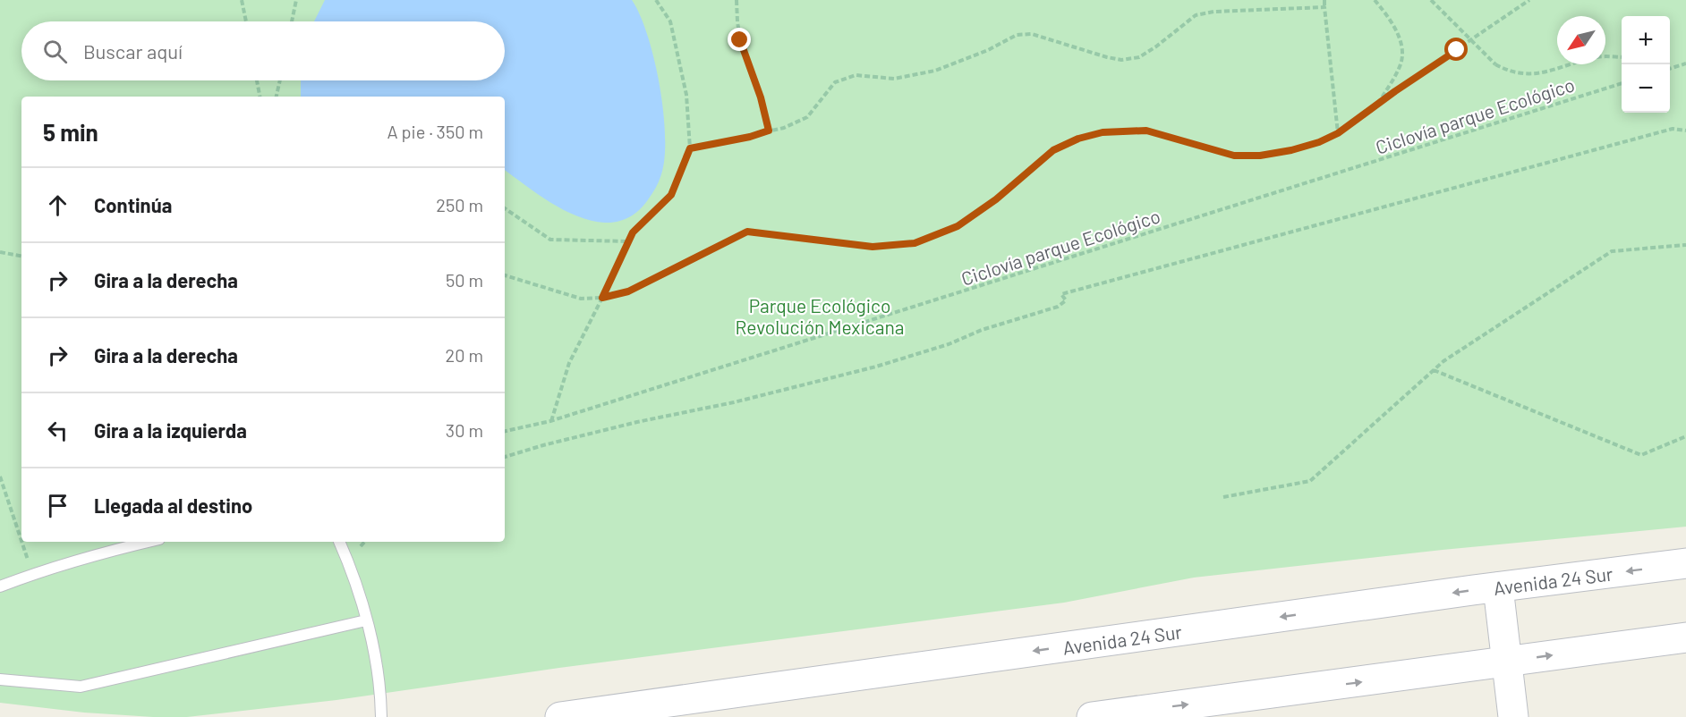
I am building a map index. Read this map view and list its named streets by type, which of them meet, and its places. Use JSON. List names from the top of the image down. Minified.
{"streets":{"main road":["Avenida 24 Sur"],"path":["Ciclovía parque Ecológico"]},"parks":["Parque Ecológico Revolución Mexicana"],"north":"bottom left","page":{"map_buttons":["+","−"],"search":"Buscar aquí","heading":["5 min","A pie · 350 m"],"list":[["Continúa","250 m"],["Gira a la derecha","50 m"],["Gira a la derecha","20 m"],["Gira a la izquierda","30 m"],"Llegada al destino"]}}
